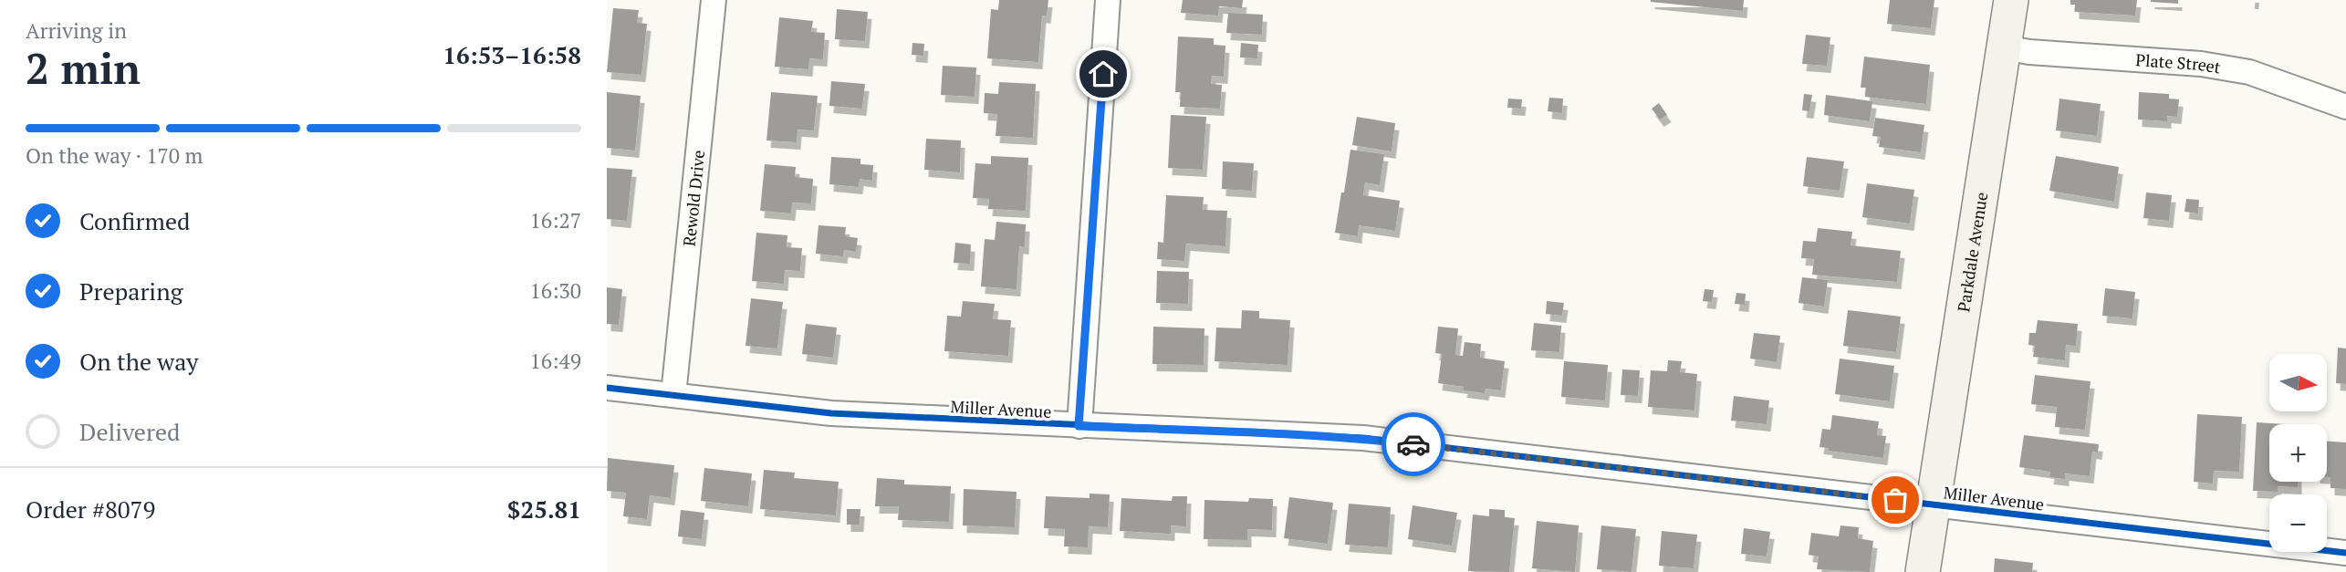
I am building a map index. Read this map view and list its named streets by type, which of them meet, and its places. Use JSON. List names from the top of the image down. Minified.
{"streets":{"main road":["Parkdale Avenue"],"street":["Plate Street","Rewold Drive","Miller Avenue"]},"crossings":[["Plate Street","Parkdale Avenue"],["Rewold Drive","Miller Avenue"],["Parkdale Avenue","Miller Avenue"]],"north":"right","page":{"heading":["2 min","Arriving in","16:53–16:58"],"panel":["Order #8079","$25.81"],"bar":"On the way · 170 m","list":[["Confirmed","16:27"],["Preparing","16:30"],["On the way","16:49"],"Delivered"],"map_buttons":["+","−"]}}
